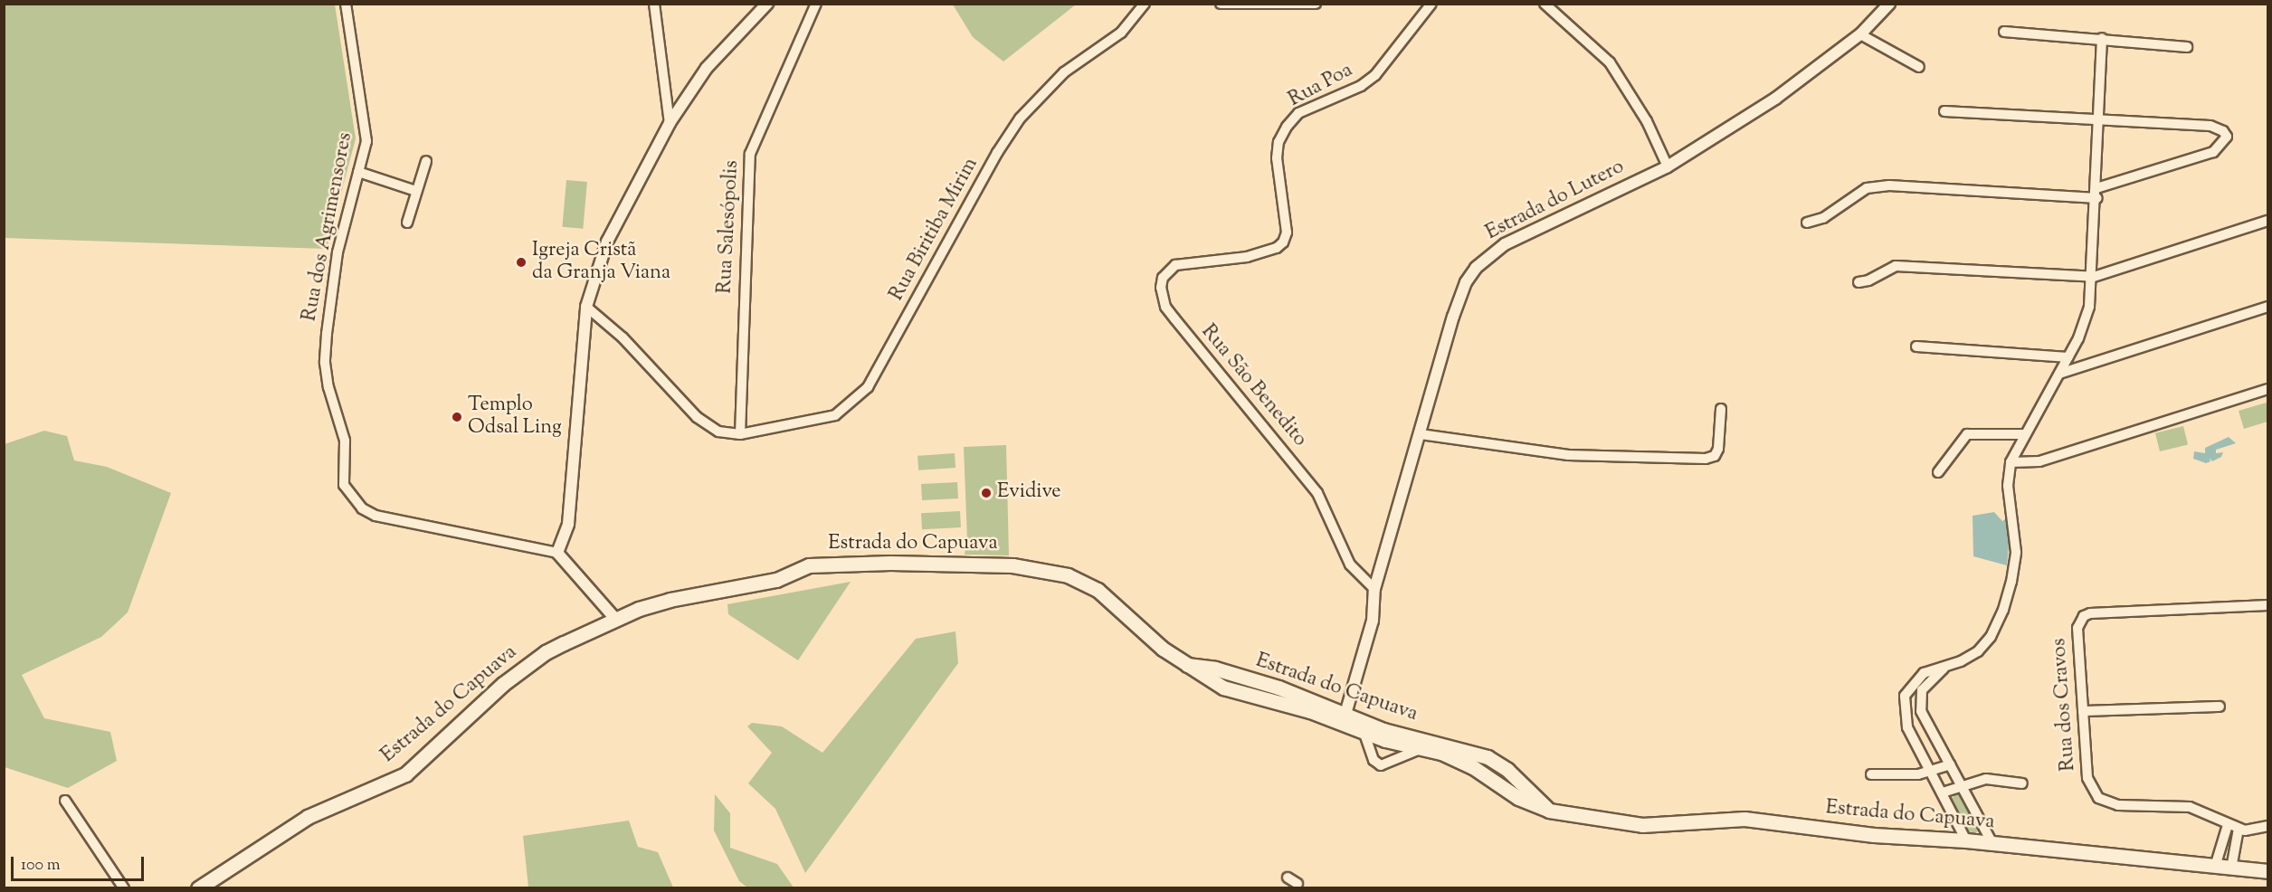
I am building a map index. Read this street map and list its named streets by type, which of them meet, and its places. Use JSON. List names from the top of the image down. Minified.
{"streets":{"main road":["Estrada do Capuava"],"street":["Rua Poa","Estrada do Lutero","Rua dos Agrimensores","Rua Salesópolis","Rua Biritiba Mirim","Rua São Benedito","Rua dos Cravos"]},"crossings":[["Rua Poa","Rua São Benedito"],["Estrada do Lutero","Rua São Benedito"],["Estrada do Lutero","Estrada do Capuava"],["Rua Salesópolis","Rua Biritiba Mirim"]],"places":["Igreja Cristã da Granja Viana","Templo Odsal Ling","Evidive"],"scale_bar":"100 m"}
